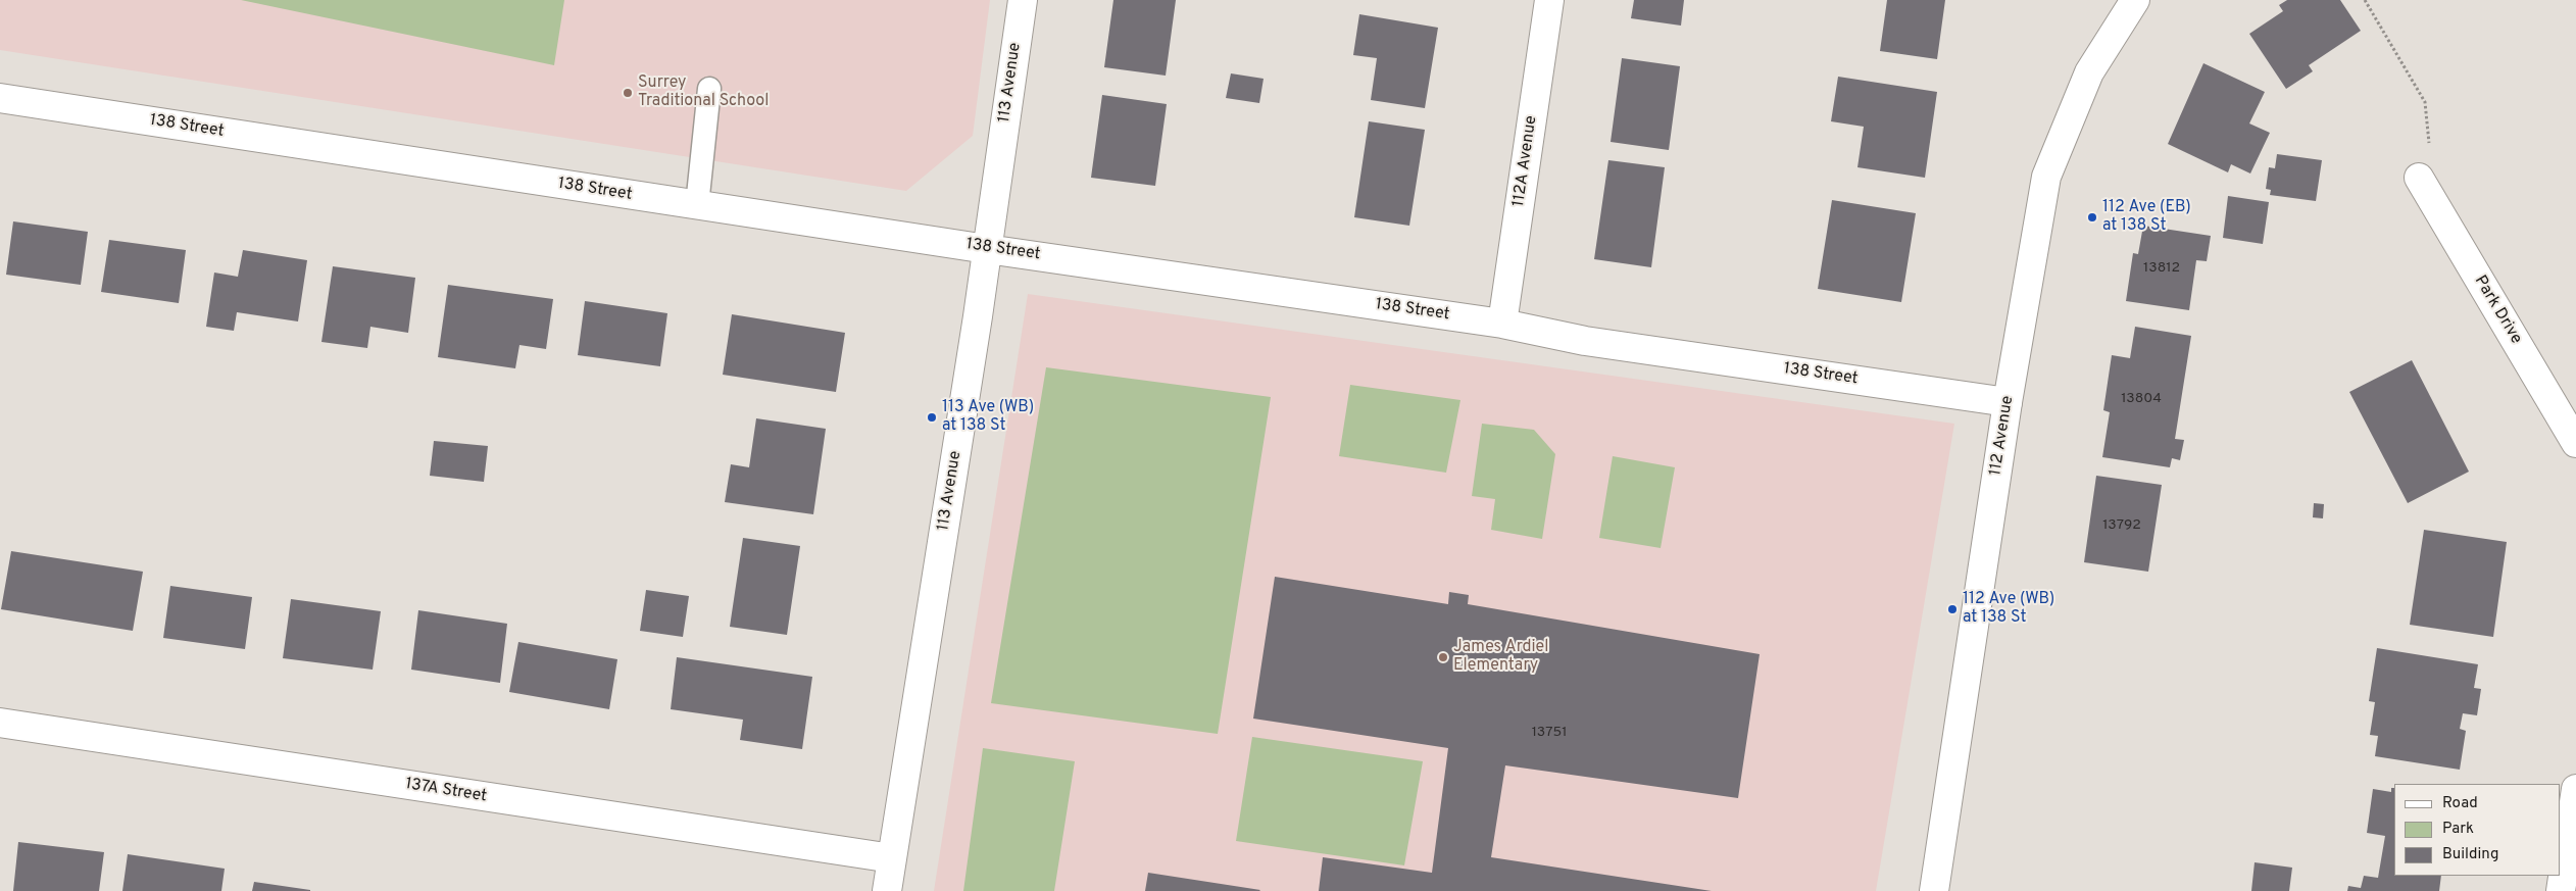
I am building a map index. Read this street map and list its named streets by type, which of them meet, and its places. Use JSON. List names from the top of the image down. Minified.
{"streets":{"street":["113 Avenue","138 Street","112A Avenue","Park Drive","112 Avenue","137A Street"]},"crossings":[["113 Avenue","138 Street"],["113 Avenue","137A Street"],["138 Street","112A Avenue"],["138 Street","112 Avenue"]],"places":["Surrey Traditional School","112 Ave (EB) at 138 St","113 Ave (WB) at 138 St","112 Ave (WB) at 138 St","James Ardiel Elementary"],"house_numbers":["13812","13804","13792","13751"],"legend":["Road","Park","Building"]}
